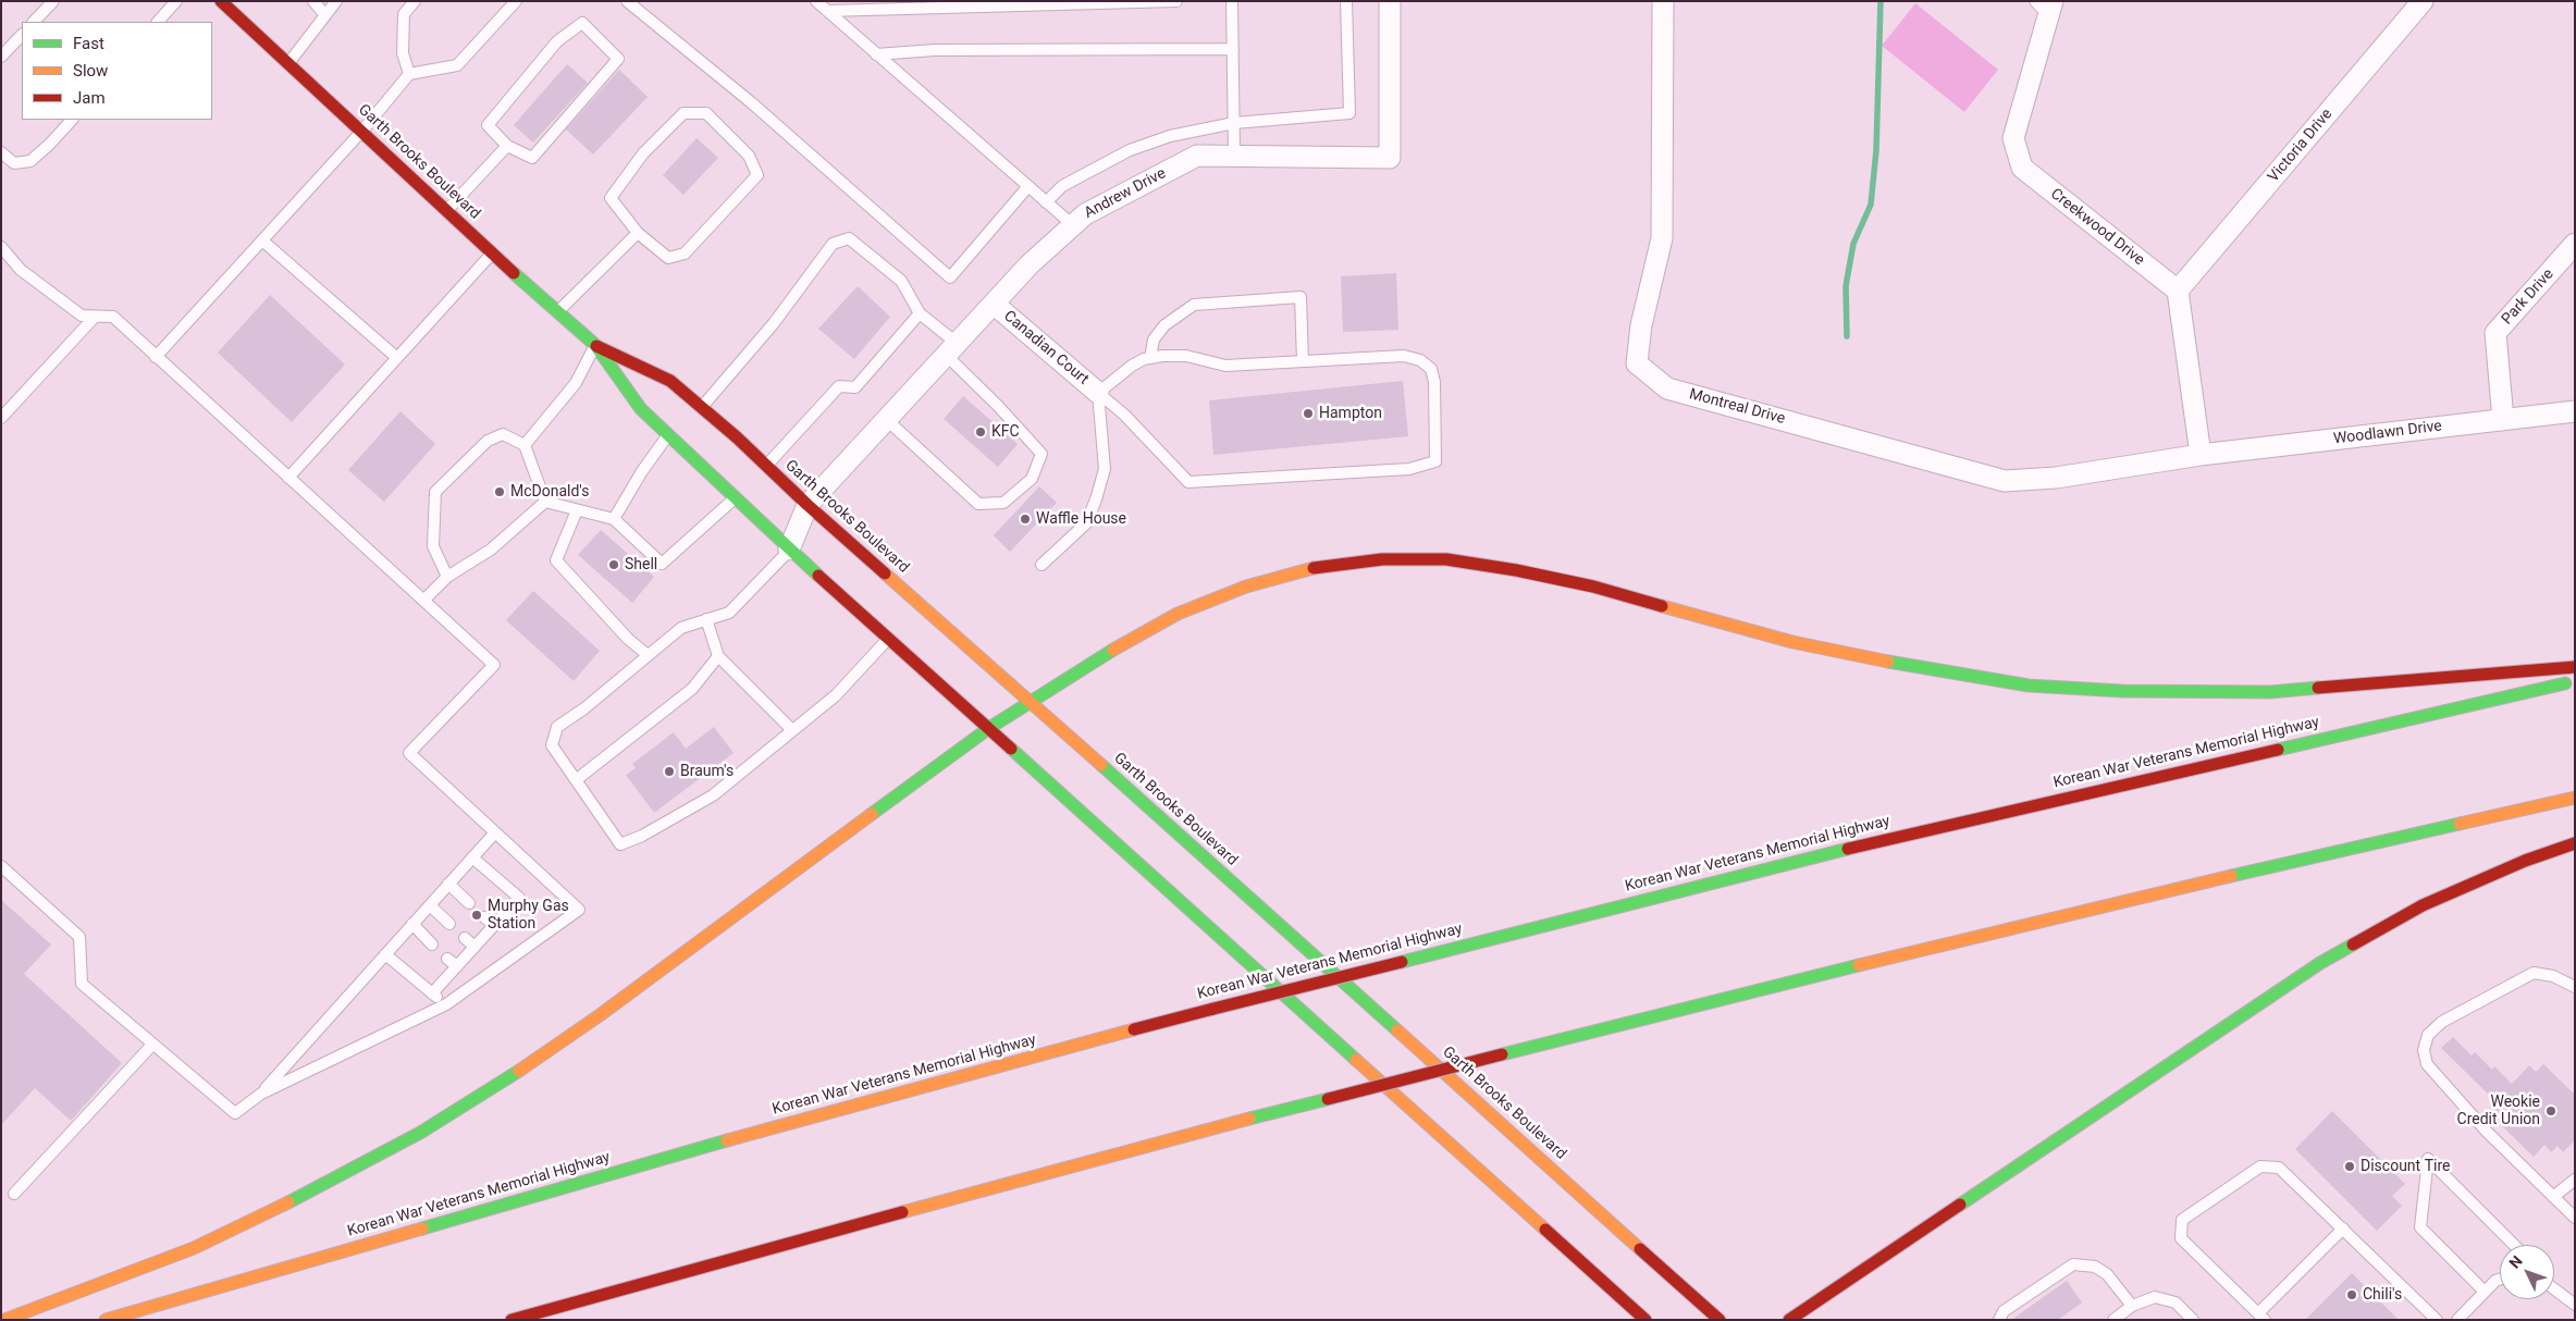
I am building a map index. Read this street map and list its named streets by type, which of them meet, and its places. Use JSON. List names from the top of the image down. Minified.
{"streets":{"main road":["Garth Brooks Boulevard","Korean War Veterans Memorial Highway"],"street":["Victoria Drive","Andrew Drive","Creekwood Drive","Park Drive","Canadian Court","Montreal Drive","Woodlawn Drive"]},"crossings":[["Victoria Drive","Creekwood Drive"],["Garth Brooks Boulevard","Andrew Drive"],["Andrew Drive","Canadian Court"],["Park Drive","Woodlawn Drive"],["Montreal Drive","Woodlawn Drive"]],"places":["Hampton","KFC","McDonald's","Waffle House","Shell","Braum's","Murphy Gas Station","Weokie Credit Union","Discount Tire","Chili's"],"legend":["Fast","Slow","Jam"],"north":"top left"}
